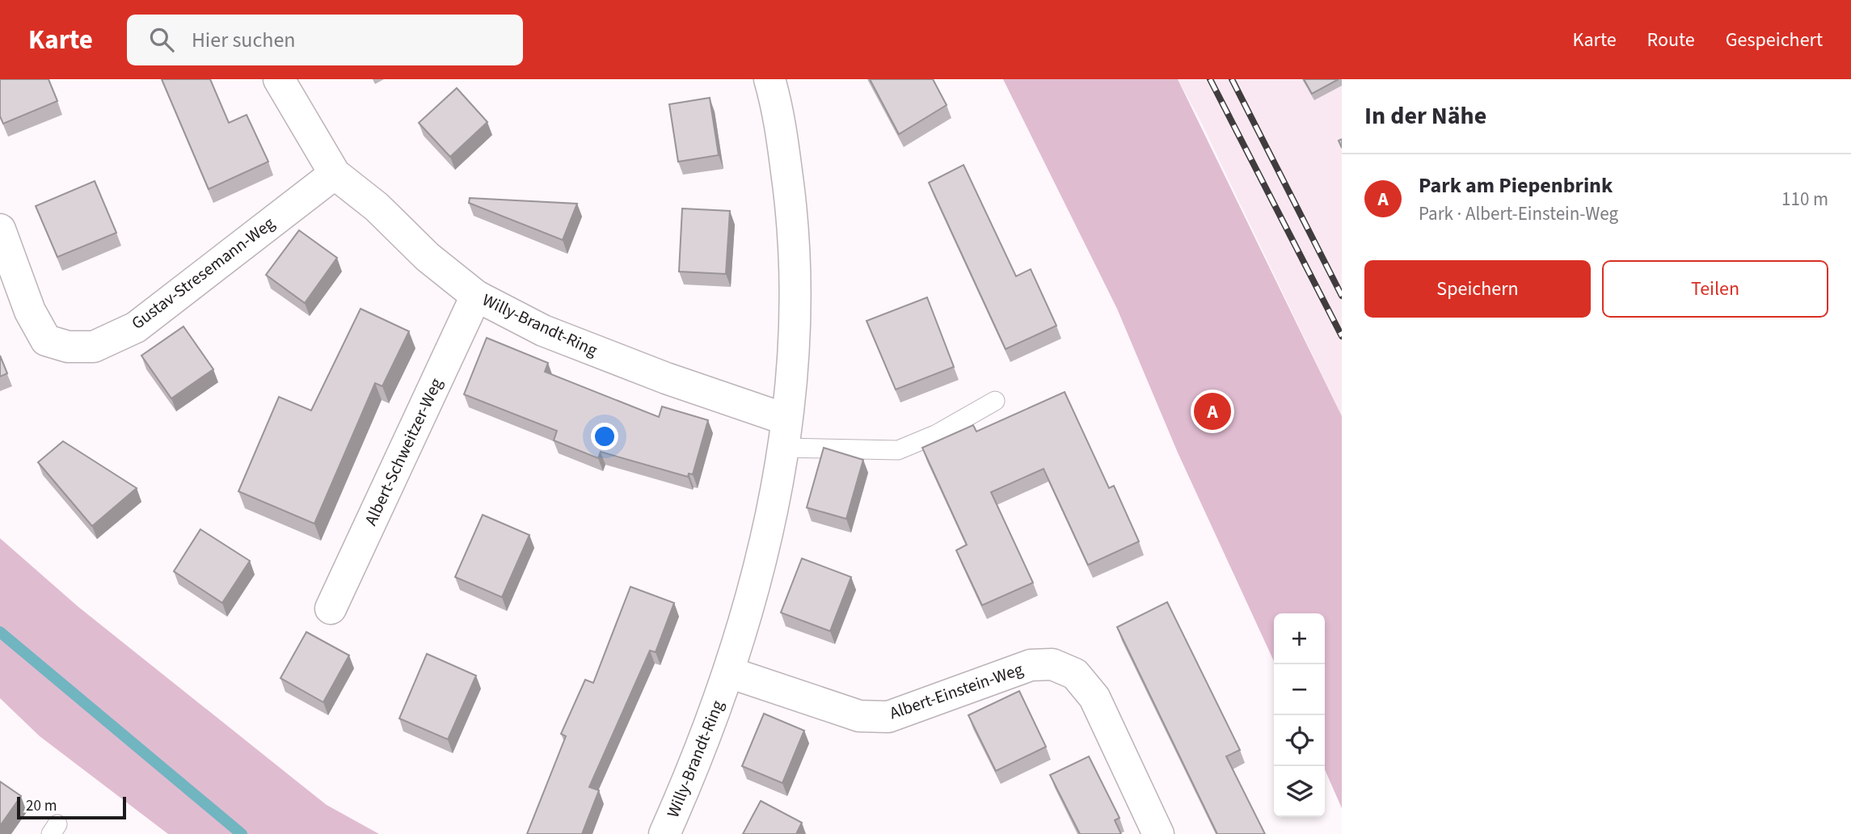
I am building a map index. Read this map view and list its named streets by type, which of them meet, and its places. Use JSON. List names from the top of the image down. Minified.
{"streets":{"street":["Gustav-Stresemann-Weg","Willy-Brandt-Ring","Albert-Schweitzer-Weg","Albert-Einstein-Weg"]},"crossings":[["Gustav-Stresemann-Weg","Willy-Brandt-Ring"],["Willy-Brandt-Ring","Albert-Schweitzer-Weg"],["Willy-Brandt-Ring","Albert-Einstein-Weg"]],"scale_bar":"20 m","page":{"header":"Karte","search":"Hier suchen","nav":["Karte","Route","Gespeichert"],"heading":"In der Nähe","list":[{"mark":"A","name":"Park am Piepenbrink","note":"Park · Albert-Einstein-Weg","value":"110 m"}],"buttons":["Speichern","Teilen"],"pins":"A","map_buttons":["+","−"],"scale":"20 m"}}
